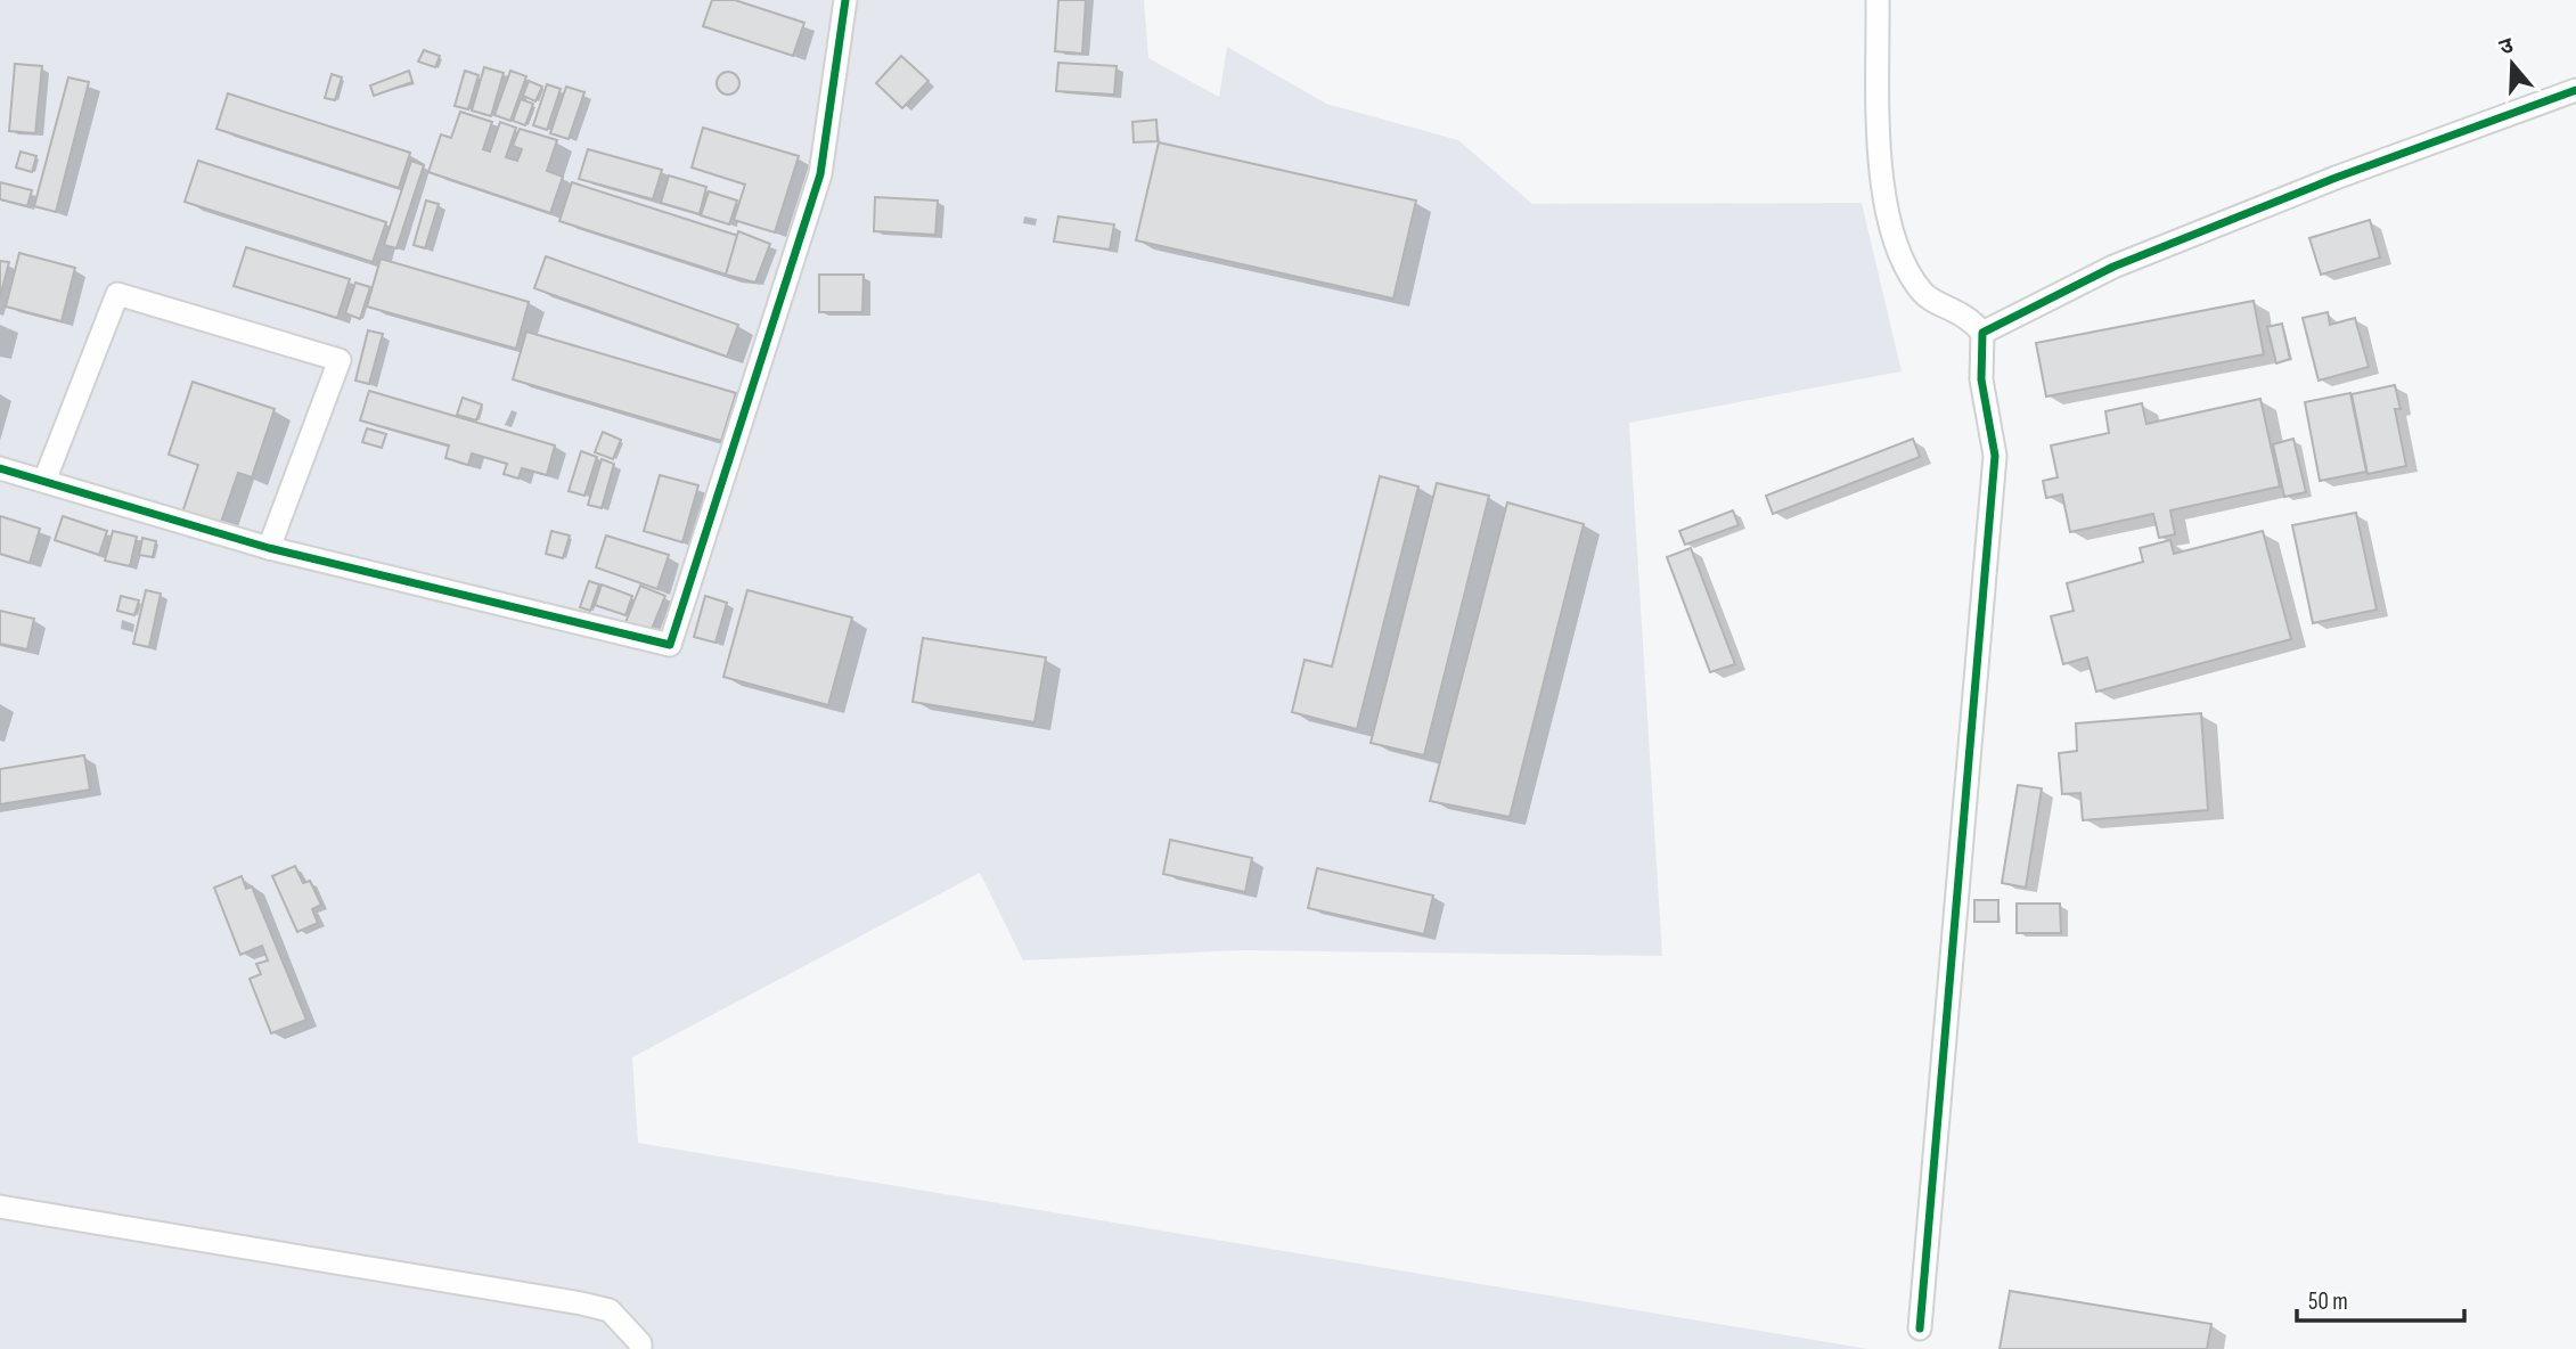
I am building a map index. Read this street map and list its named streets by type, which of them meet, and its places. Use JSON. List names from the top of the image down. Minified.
{"scale_bar":"50 m","north":"top"}
